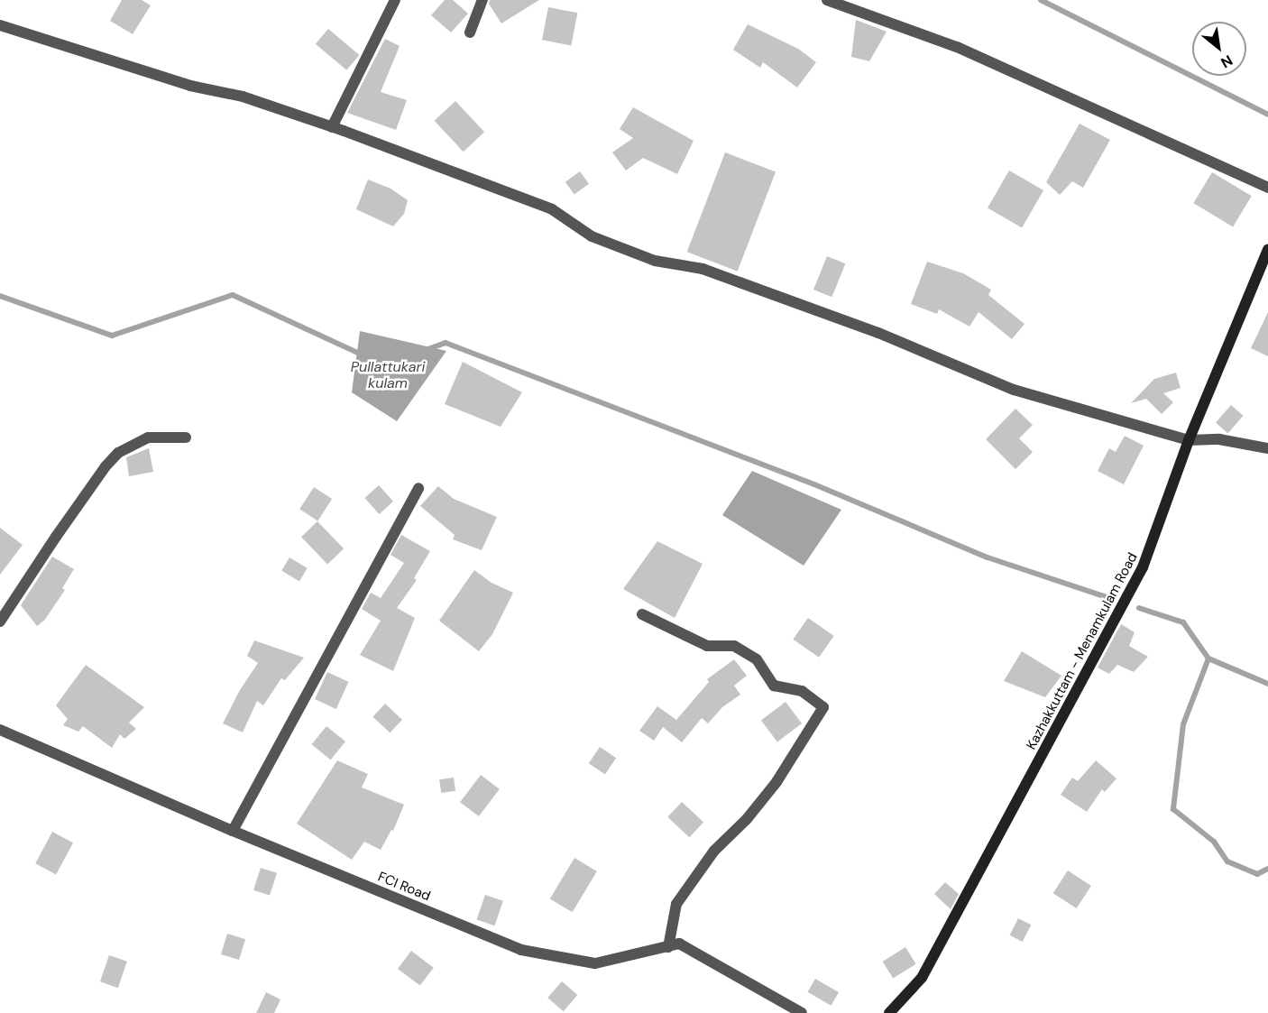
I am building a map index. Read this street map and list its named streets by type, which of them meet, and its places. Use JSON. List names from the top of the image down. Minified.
{"streets":{"main road":["Kazhakkuttam - Menamkulam Road"],"street":["FCI Road"]},"water":["Pullattukari kulam"],"north":"bottom right"}
